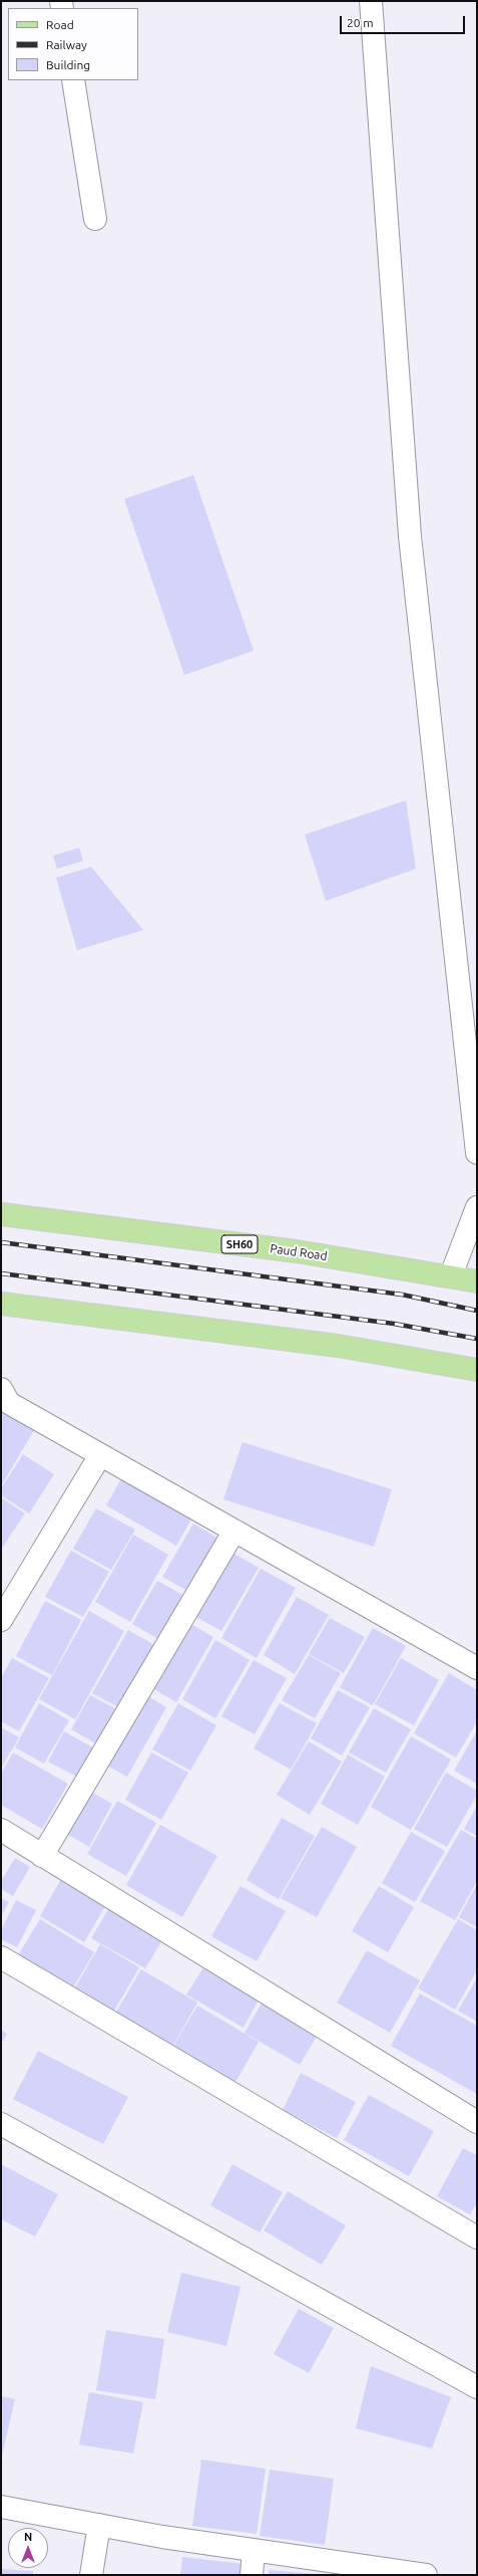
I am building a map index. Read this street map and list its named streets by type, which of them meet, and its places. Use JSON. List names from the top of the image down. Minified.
{"streets":{"main road":["SH60","Paud Road"]},"legend":["Road","Railway","Building"],"scale_bar":"20 m","north":"top"}
